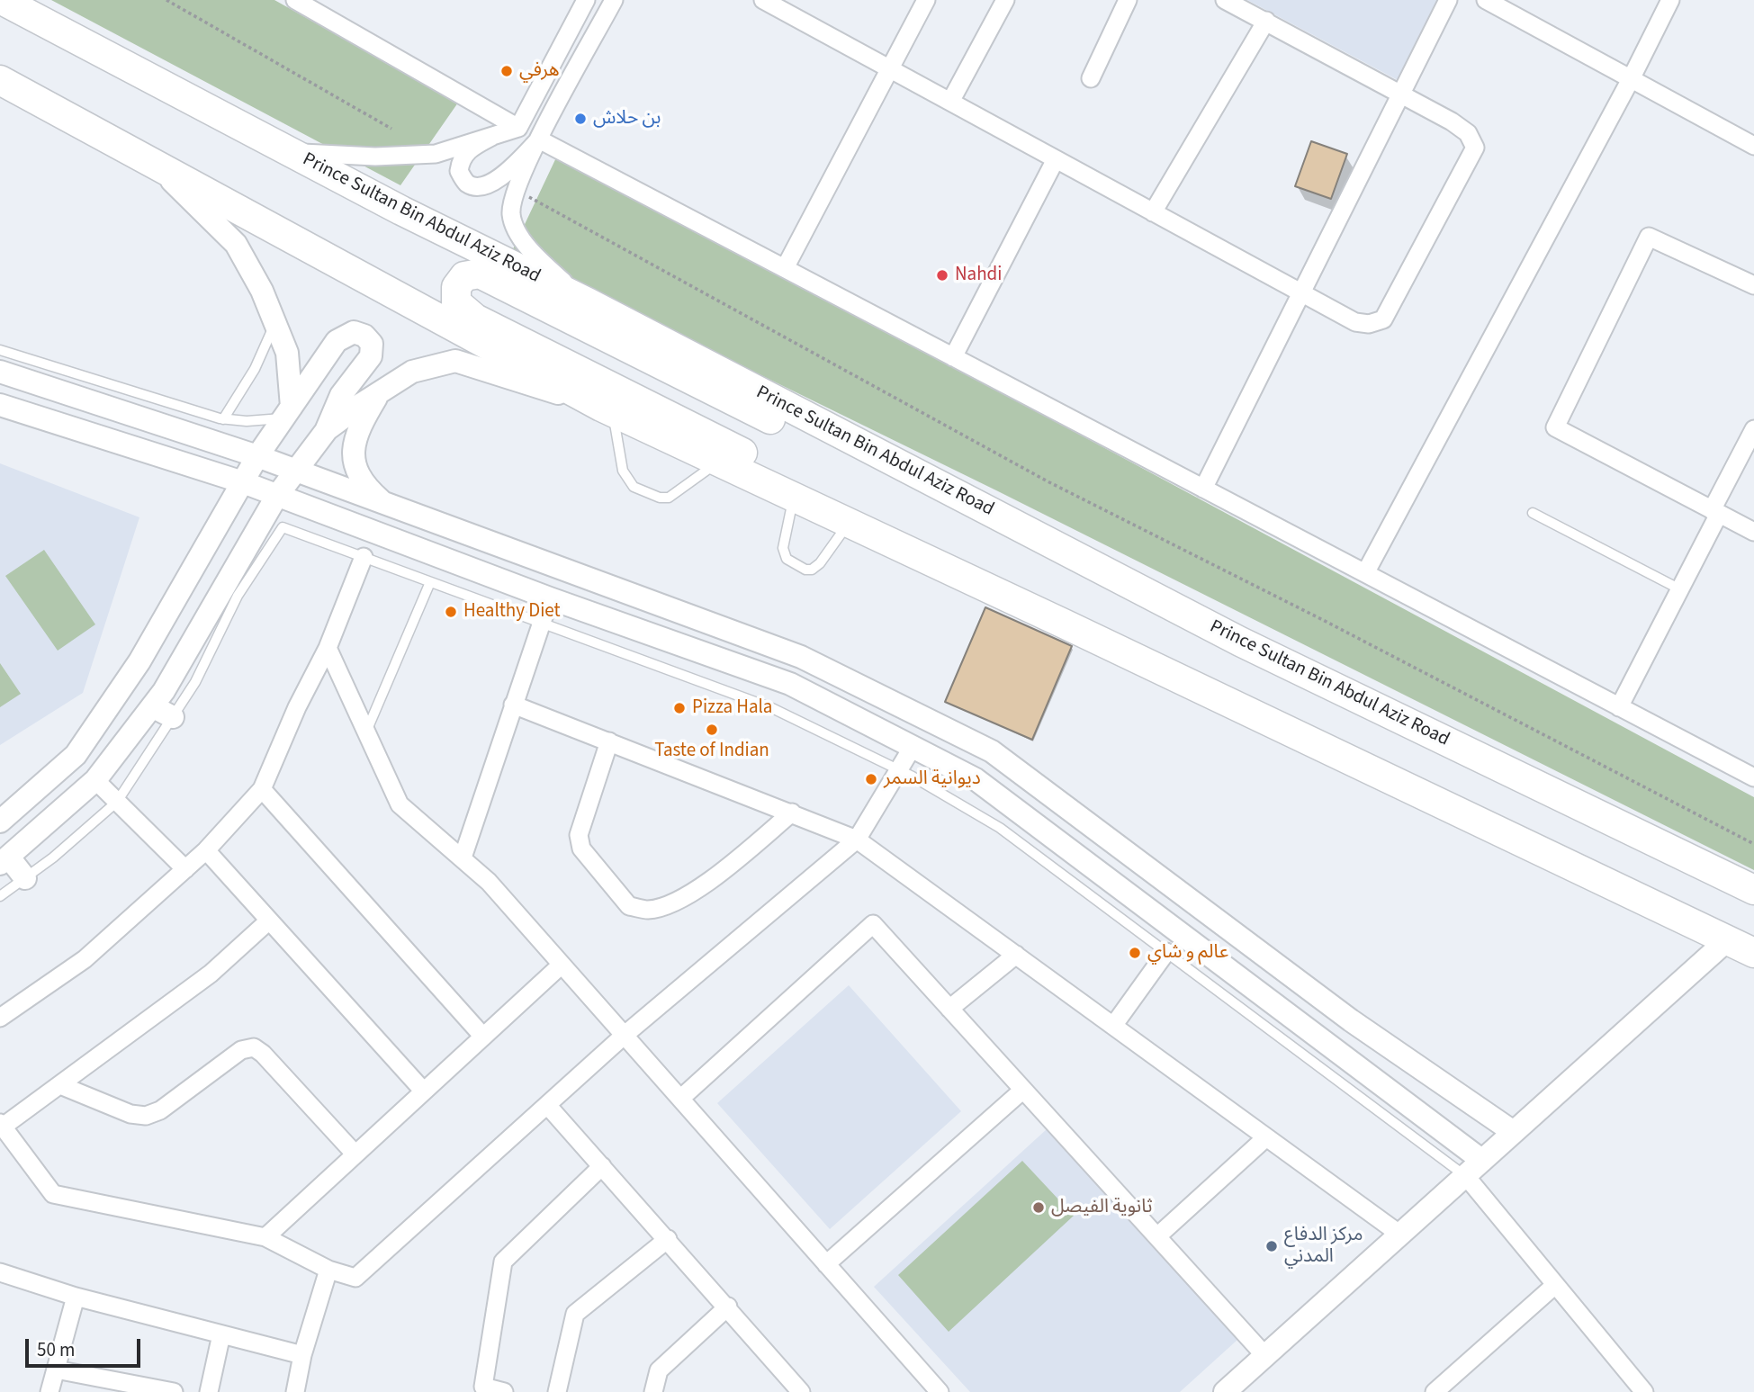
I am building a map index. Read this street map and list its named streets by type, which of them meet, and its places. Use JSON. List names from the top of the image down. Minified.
{"streets":{"highway":["Prince Sultan Bin Abdul Aziz Road"]},"places":["هرفي","بن حلاش","Nahdi","Healthy Diet","Pizza Hala","Taste of Indian","ديوانية السمر","عالم و شاي","ثانوية الفيصل","مركز الدفاع المدني"],"scale_bar":"50 m"}
